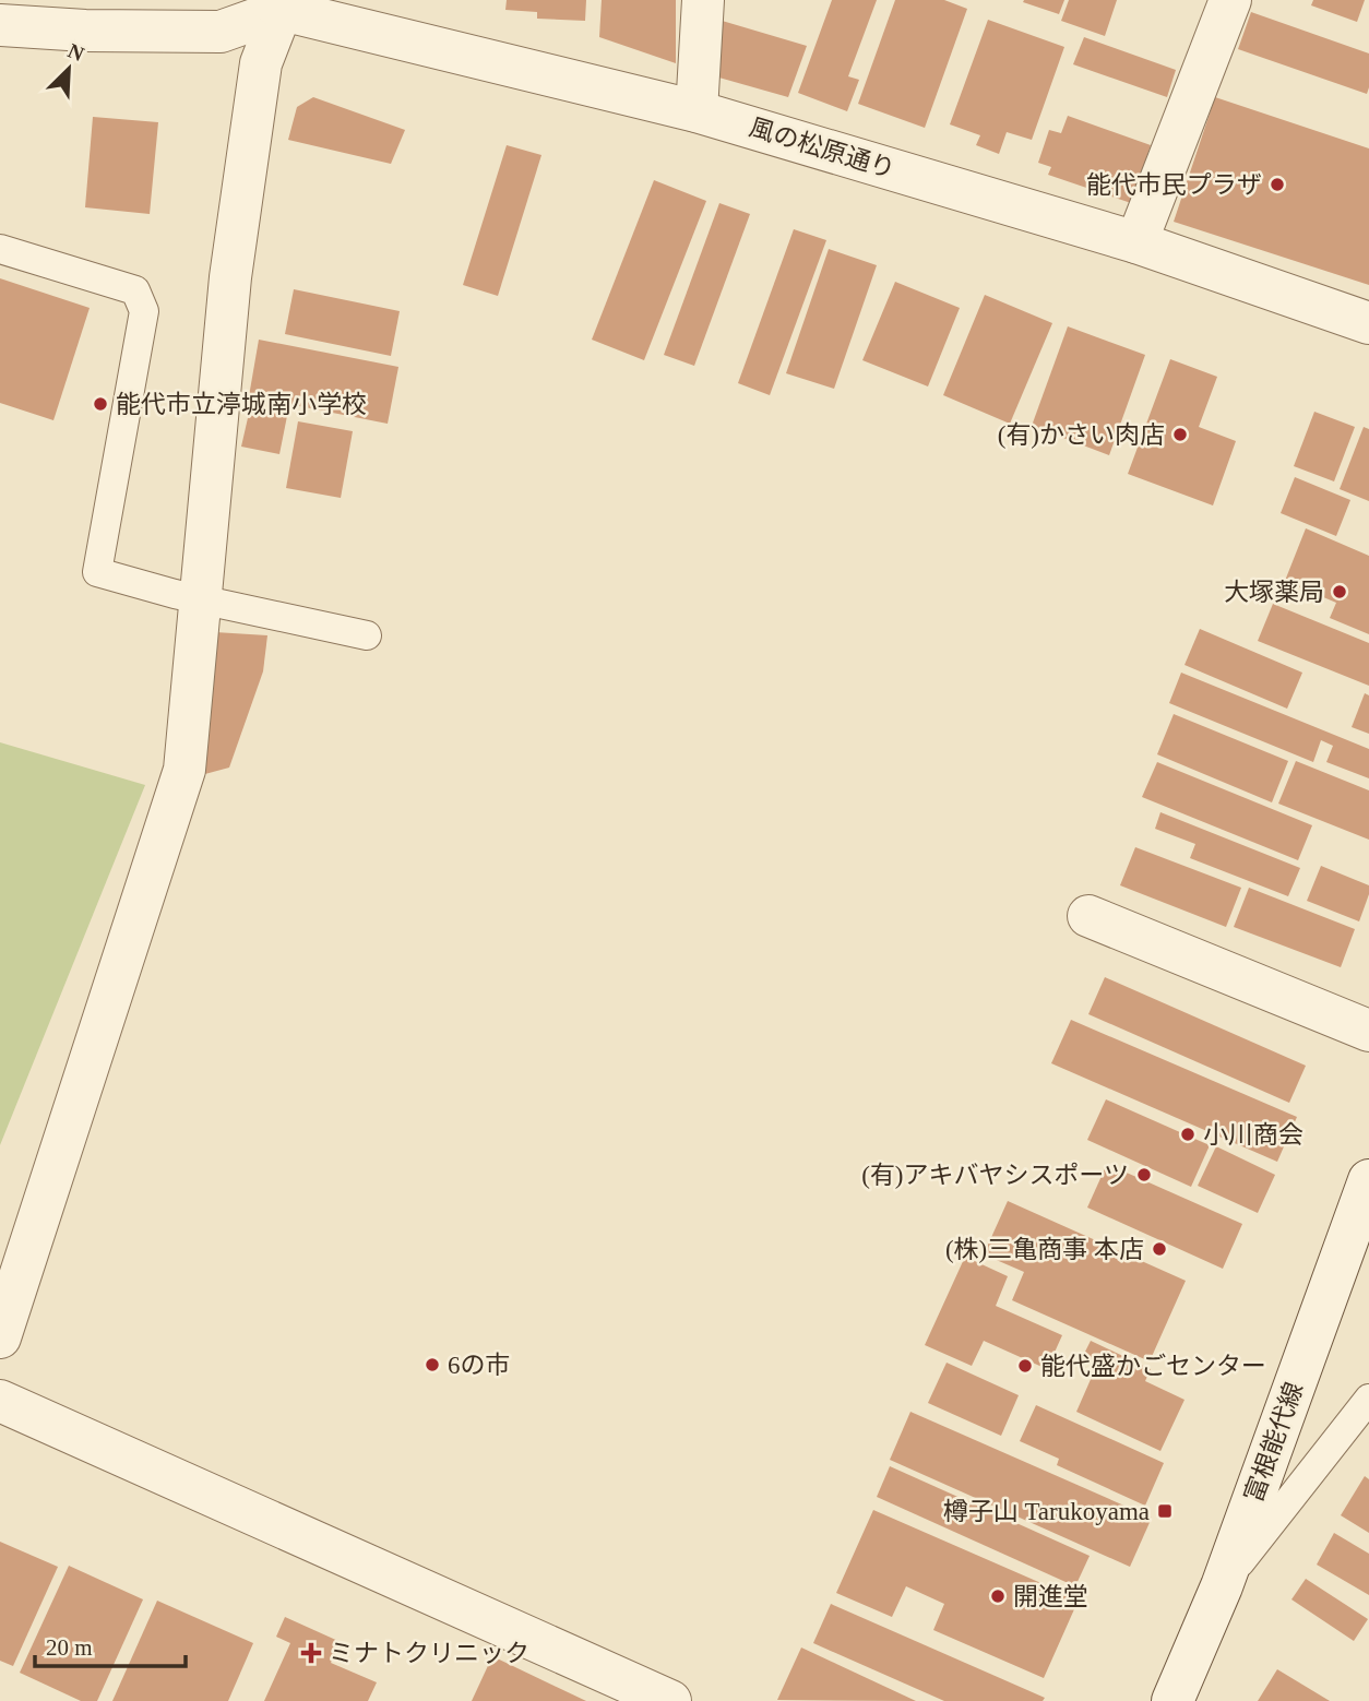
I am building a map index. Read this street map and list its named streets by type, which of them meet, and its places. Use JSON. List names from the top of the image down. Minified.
{"streets":{"street":["風の松原通り","富根能代線"]},"places":{"other":["能代市民プラザ","能代市立渟城南小学校","(有)かさい肉店","大塚薬局","小川商会","(有)アキバヤシスポーツ","(株)三亀商事 本店","6の市","能代盛かごセンター","開進堂"],"transit":["樽子山 Tarukoyama"],"health":["ミナトクリニック"]},"scale_bar":"20 m","north":"top right"}
